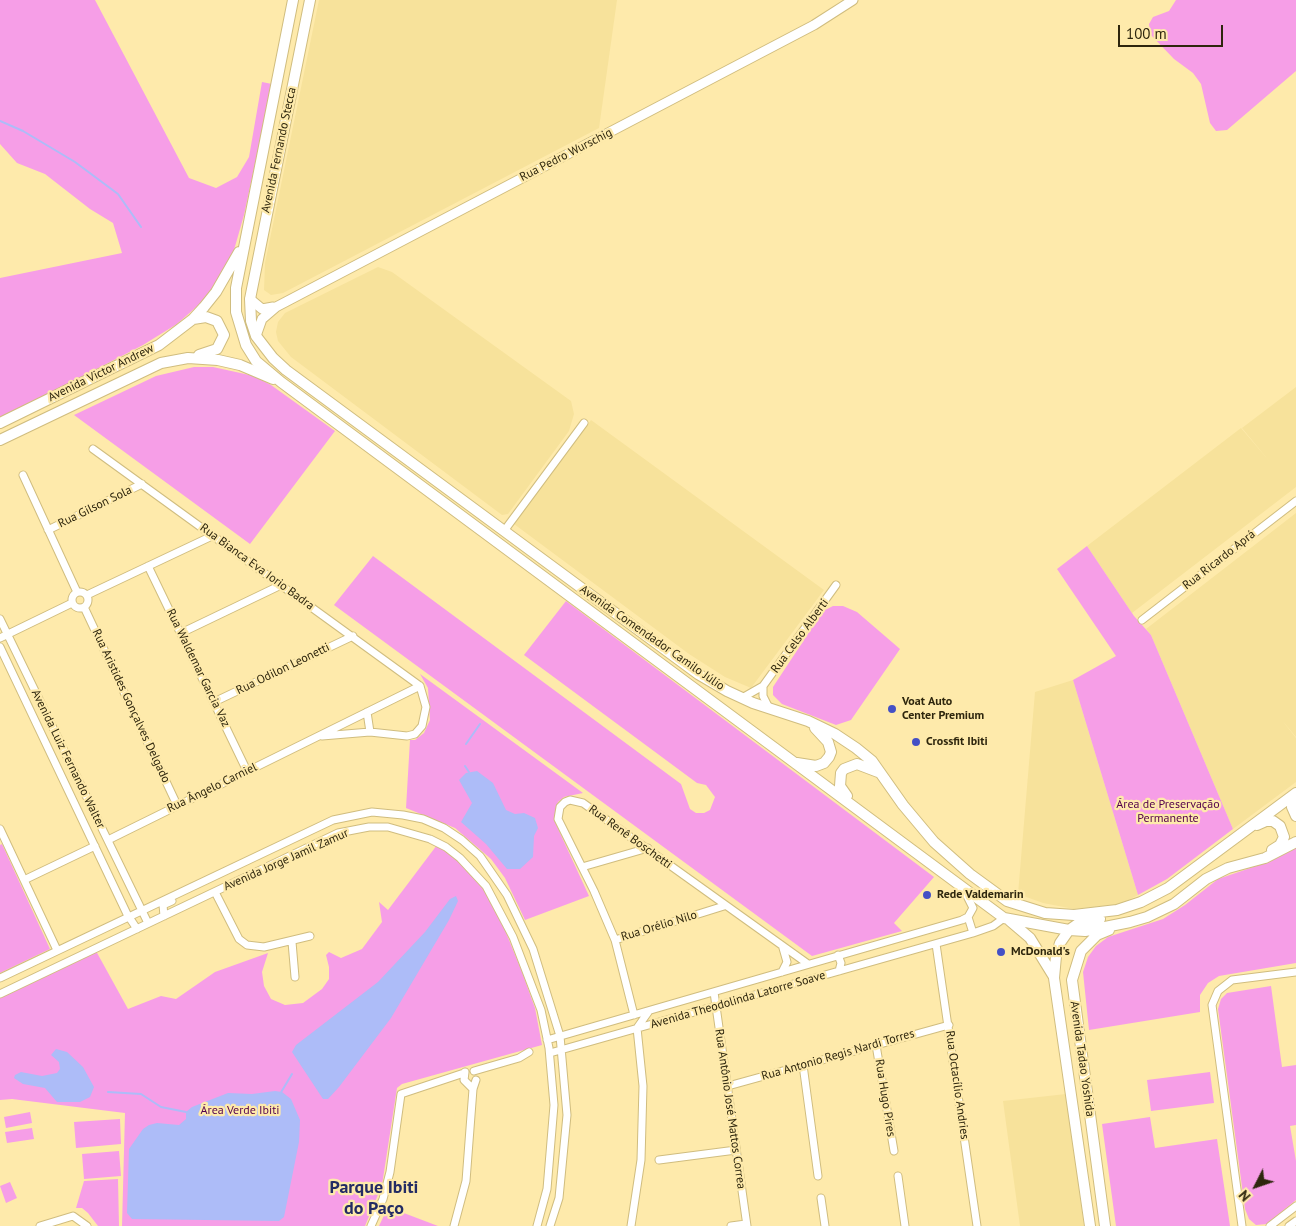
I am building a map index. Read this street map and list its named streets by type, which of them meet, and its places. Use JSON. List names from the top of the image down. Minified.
{"streets":{"main road":["Avenida Fernando Stecca","Avenida Victor Andrew","Avenida Comendador Camilo Júlio","Avenida Tadao Yoshida"],"street":["Rua Pedro Wurschig","Rua Gilson Sola","Rua Ricardo Aprá","Rua Bianca Eva Iorio Badra","Rua Celso Alberti","Rua Waldemar Garcia Vaz","Rua Odilon Leonetti","Rua Aristides Gonçalves Delgado","Avenida Luiz Fernando Walter","Rua Ângelo Carniel","Rua Renê Boschetti","Avenida Jorge Jamil Zamur","Rua Orélio Nilo","Avenida Theodolinda Latorre Soave","Rua Antonio Regis Nardi Torres","Rua Octacílio Andries","Rua Hugo Pires","Rua Antônio José Mattos Correa"]},"crossings":[["Avenida Fernando Stecca","Avenida Victor Andrew"],["Avenida Fernando Stecca","Avenida Comendador Camilo Júlio"],["Rua Pedro Wurschig","Avenida Comendador Camilo Júlio"],["Avenida Victor Andrew","Avenida Comendador Camilo Júlio"],["Rua Gilson Sola","Rua Bianca Eva Iorio Badra"],["Rua Bianca Eva Iorio Badra","Rua Odilon Leonetti"],["Rua Bianca Eva Iorio Badra","Rua Ângelo Carniel"],["Rua Celso Alberti","Avenida Comendador Camilo Júlio"],["Avenida Comendador Camilo Júlio","Avenida Theodolinda Latorre Soave"],["Avenida Comendador Camilo Júlio","Avenida Tadao Yoshida"],["Rua Waldemar Garcia Vaz","Rua Odilon Leonetti"],["Rua Waldemar Garcia Vaz","Rua Ângelo Carniel"],["Rua Aristides Gonçalves Delgado","Rua Ângelo Carniel"],["Avenida Luiz Fernando Walter","Rua Ângelo Carniel"],["Avenida Luiz Fernando Walter","Avenida Jorge Jamil Zamur"],["Rua Renê Boschetti","Rua Orélio Nilo"],["Rua Renê Boschetti","Avenida Theodolinda Latorre Soave"],["Avenida Jorge Jamil Zamur","Avenida Theodolinda Latorre Soave"],["Avenida Theodolinda Latorre Soave","Avenida Tadao Yoshida"],["Avenida Theodolinda Latorre Soave","Rua Octacílio Andries"],["Avenida Theodolinda Latorre Soave","Rua Antônio José Mattos Correa"],["Rua Antonio Regis Nardi Torres","Rua Octacílio Andries"],["Rua Antonio Regis Nardi Torres","Rua Hugo Pires"],["Rua Antonio Regis Nardi Torres","Rua Antônio José Mattos Correa"]],"districts":["Parque Ibiti do Paço"],"parks":["Área de Preservação Permanente","Área Verde Ibiti"],"places":["Voat Auto Center Premium","Crossfit Ibiti","Rede Valdemarin","McDonald's"],"scale_bar":"100 m","north":"bottom left"}
